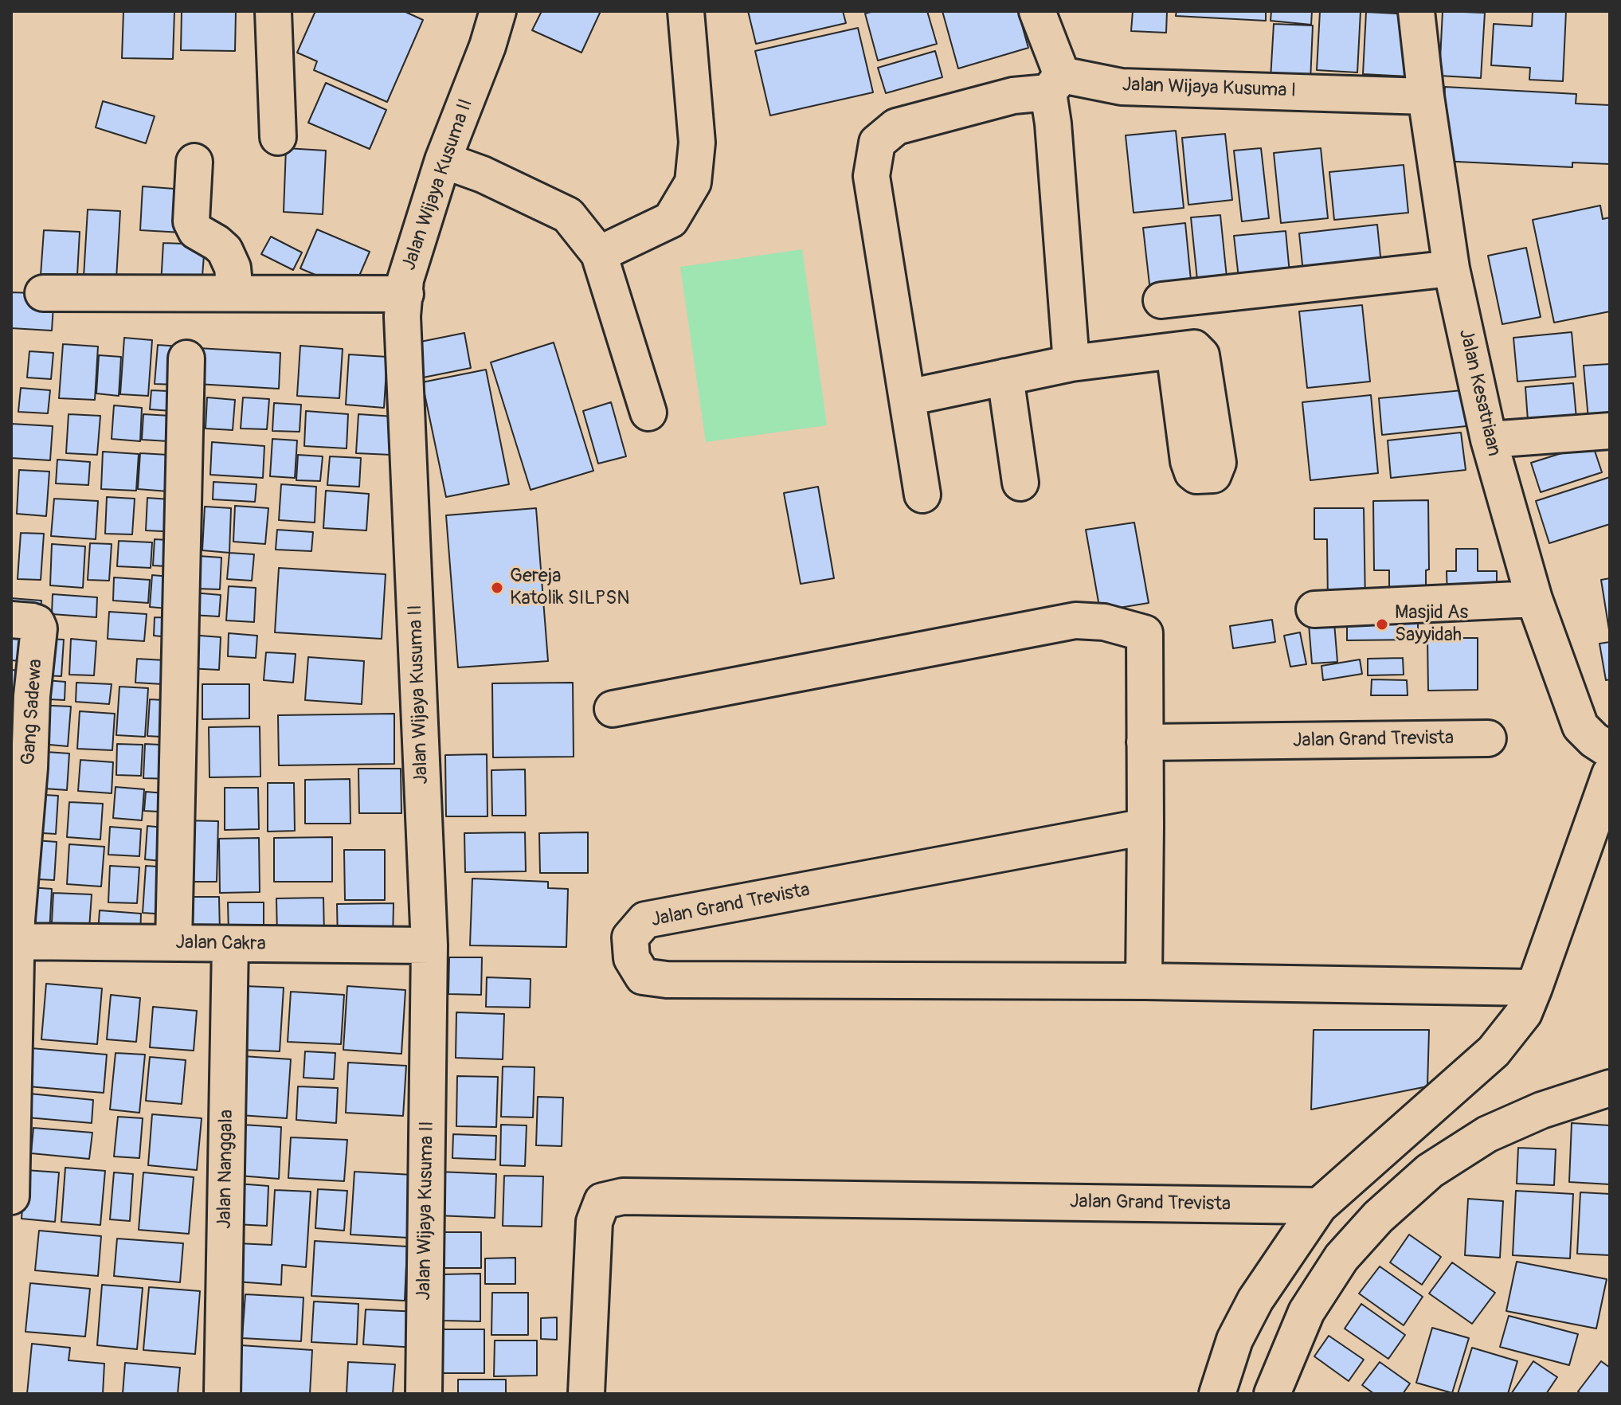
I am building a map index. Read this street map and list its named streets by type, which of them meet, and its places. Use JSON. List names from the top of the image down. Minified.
{"streets":{"street":["Jalan Wijaya Kusuma I","Jalan Wijaya Kusuma II","Jalan Kesatriaan","Gang Sadewa","Jalan Grand Trevista","Jalan Cakra","Jalan Nanggala"]},"crossings":[["Jalan Wijaya Kusuma I","Jalan Kesatriaan"],["Jalan Wijaya Kusuma II","Jalan Cakra"],["Gang Sadewa","Jalan Cakra"],["Jalan Cakra","Jalan Nanggala"]],"places":["Gereja Katolik SILPSN","Masjid As Sayyidah"]}
